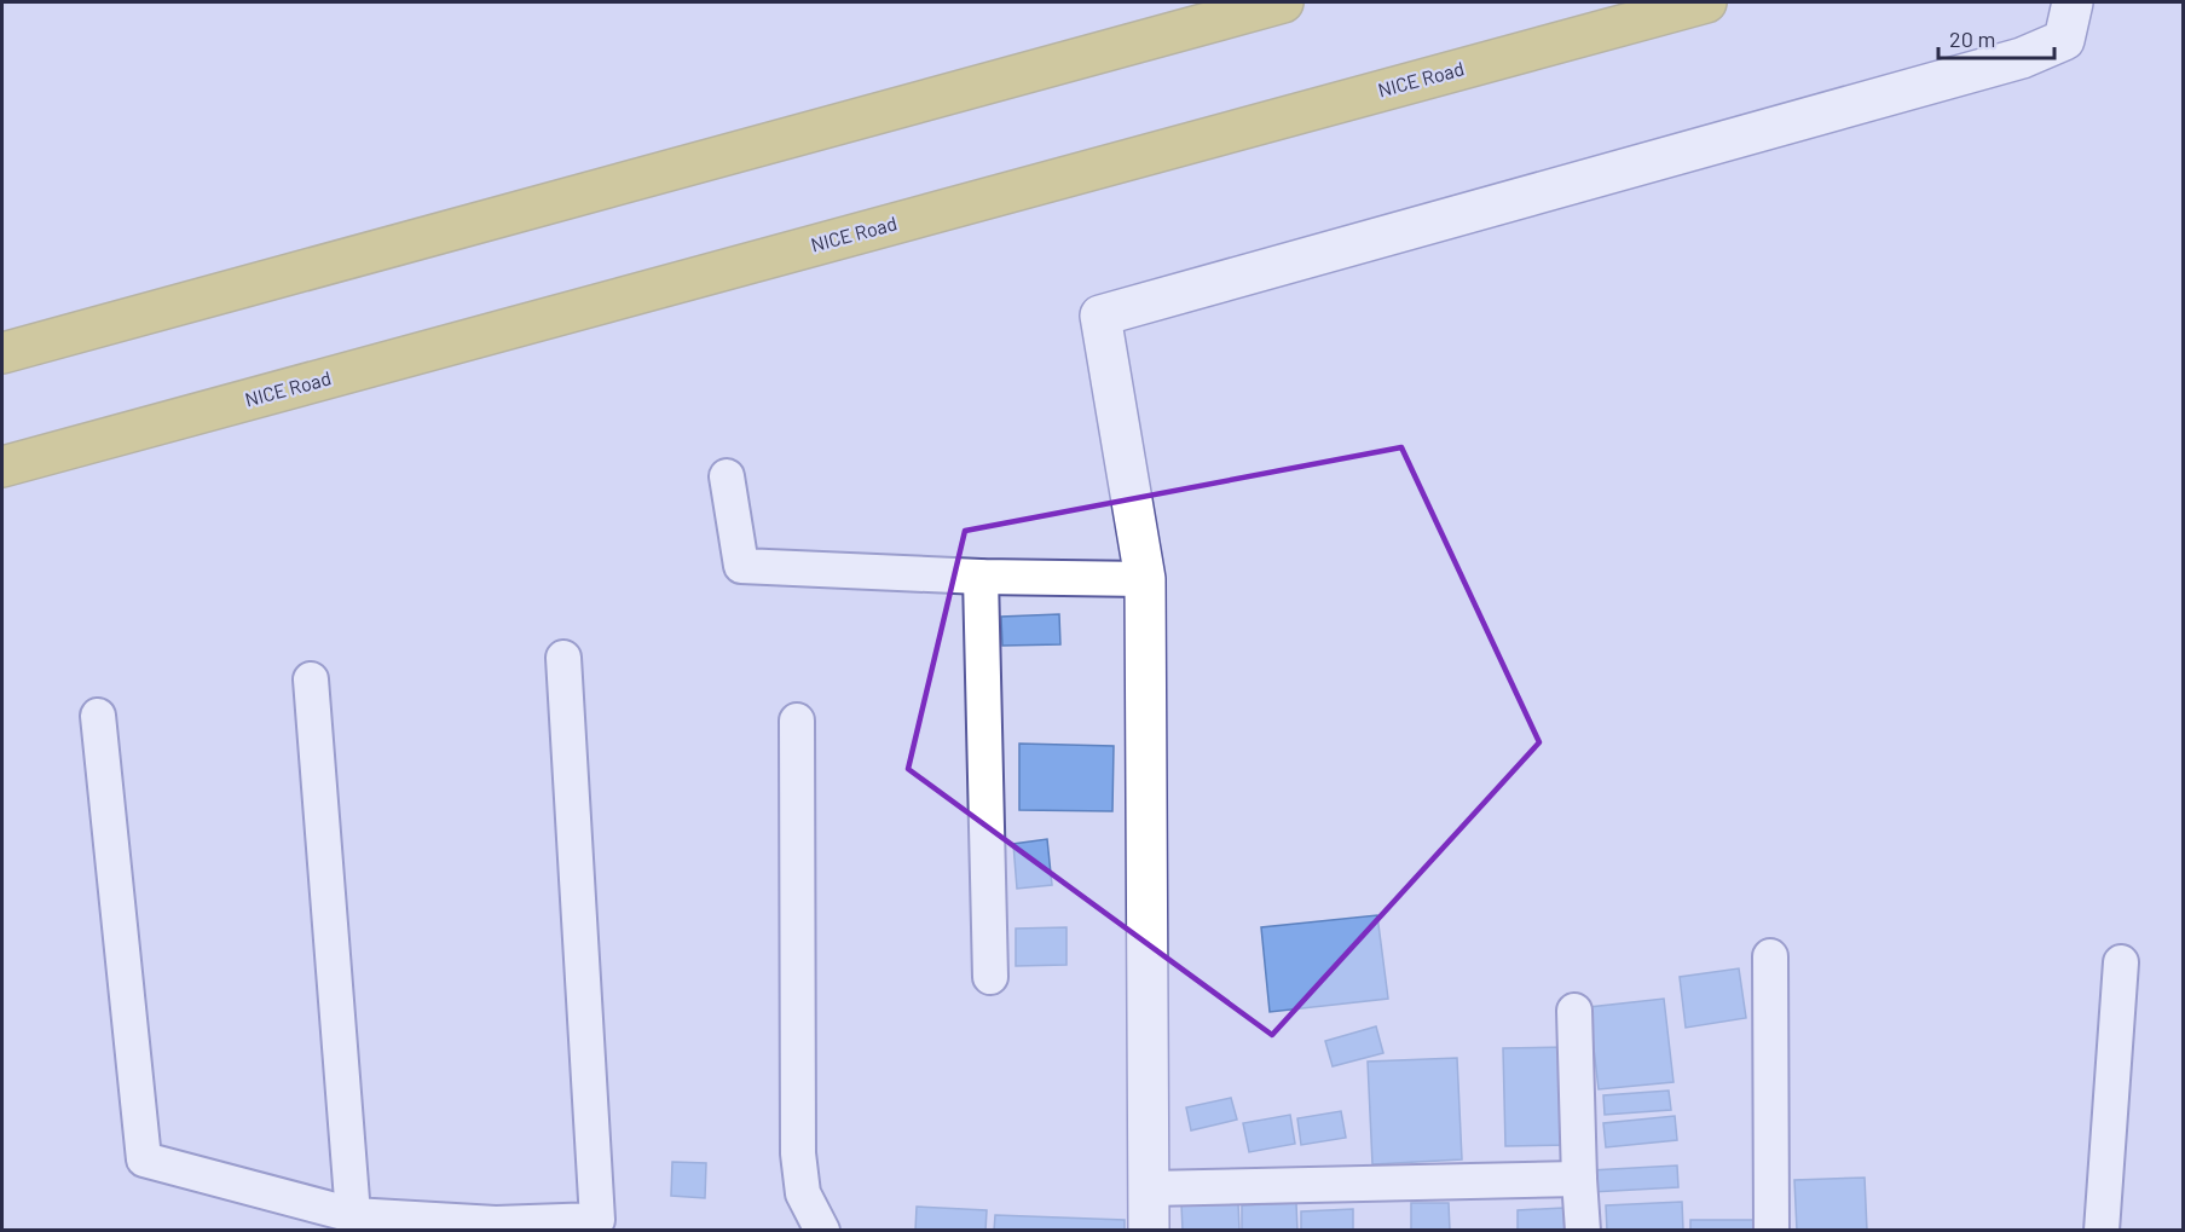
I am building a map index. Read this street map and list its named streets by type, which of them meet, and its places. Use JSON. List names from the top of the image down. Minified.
{"streets":{"highway":["NICE Road"]},"scale_bar":"20 m"}
